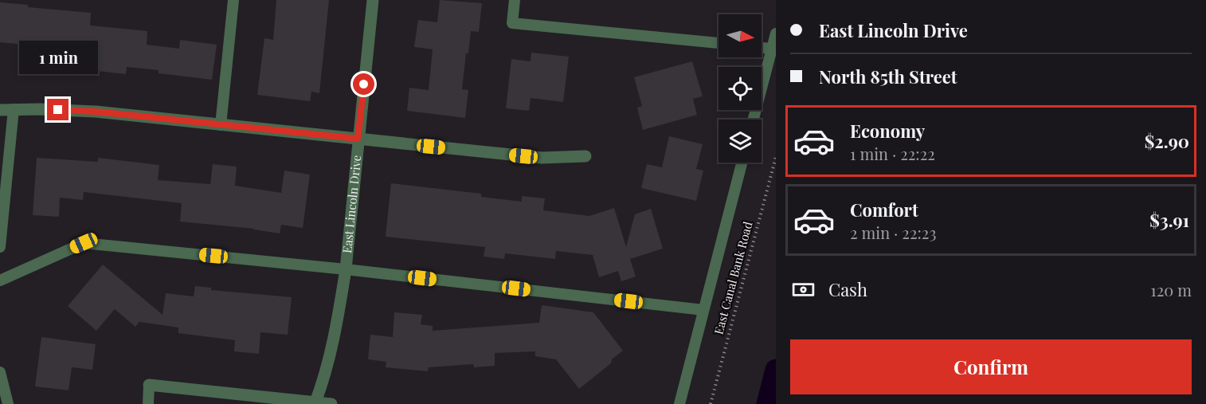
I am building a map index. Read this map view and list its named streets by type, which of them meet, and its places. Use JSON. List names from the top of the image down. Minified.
{"streets":{"street":["East Lincoln Drive"],"path":["East Canal Bank Road"]},"north":"right","page":{"banner":["East Lincoln Drive","North 85th Street"],"bubble":"1 min","list":[{"name":"Economy","note":"1 min · 22:22","value":"$2.90"},{"name":"Comfort","note":"2 min · 22:23","value":"$3.91"}],"pay":["Cash","120 m"],"buttons":"Confirm"}}
